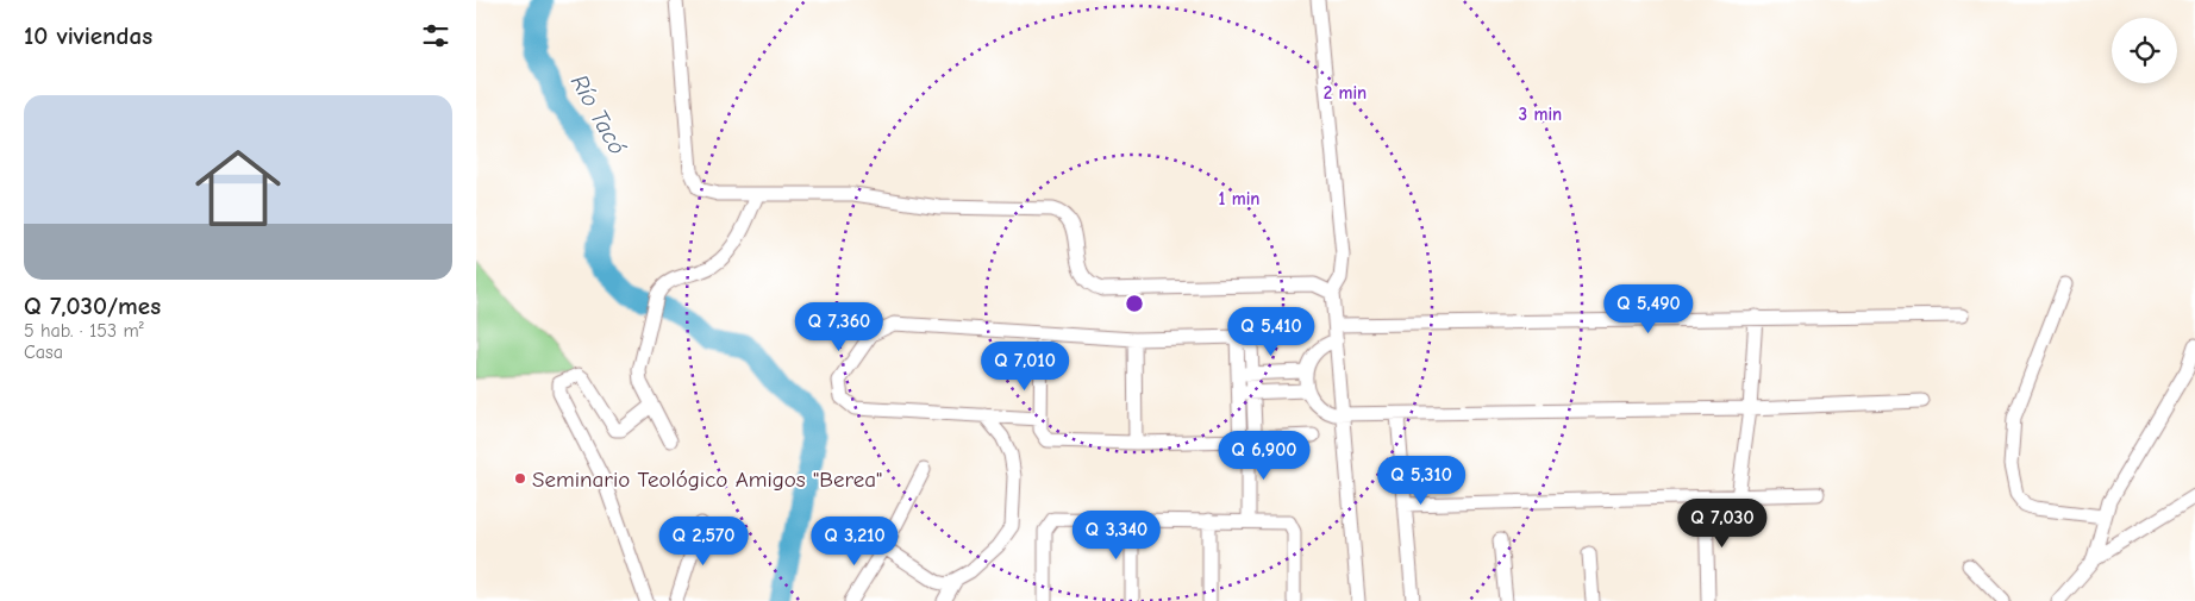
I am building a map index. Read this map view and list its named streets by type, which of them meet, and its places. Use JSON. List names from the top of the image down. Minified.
{"water":["Río Tacó"],"places":["Seminario Teológico Amigos \"Berea\""],"page":{"heading":"10 viviendas","list":[{"name":"Q 7,030/mes","note":"5 hab. · 153 m² · Casa"}],"price":["Q 5,490","Q 7,360","Q 5,410","Q 7,010","Q 6,900","Q 5,310","Q 7,030","Q 3,340","Q 2,570","Q 3,210"]},"rings":["2 min","3 min","1 min"]}
